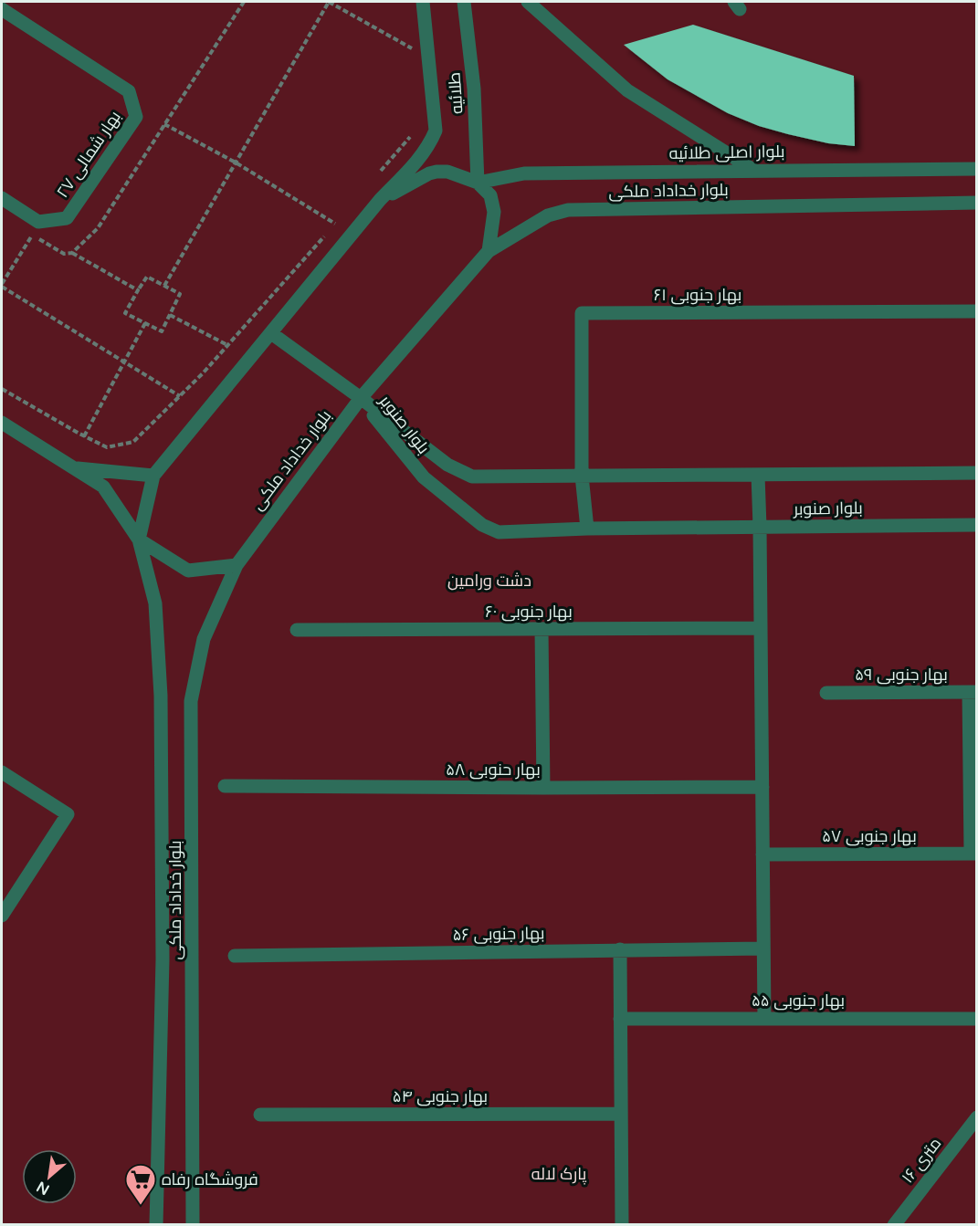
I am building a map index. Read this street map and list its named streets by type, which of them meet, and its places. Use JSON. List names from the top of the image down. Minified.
{"streets":{"street":["طلائیه","بلوار اصلی طلائیه","بهار شمالی ۲۷","بلوار خداداد ملکی","بهار جنوبی ۶۱","بلوار صنوبر","بهار جنوبی ۶۰","بهار جنوبی ۵۹","بهار حنوبی ۵۸","بهار جنوبی ۵۷","بهار جنوبی ۵۶","بهار جنوبی ۵۵","بهار جنوبی ۵۴","۱۶ متری"]},"crossings":[["طلائیه","بلوار اصلی طلائیه"],["طلائیه","بلوار خداداد ملکی"],["بلوار خداداد ملکی","بلوار صنوبر"],["بهار جنوبی ۶۱","بلوار صنوبر"]],"parks":["دشت ورامین","پارک لاله"],"places":{"supermarket":["فروشگاه رفاه"]},"north":"bottom left"}
